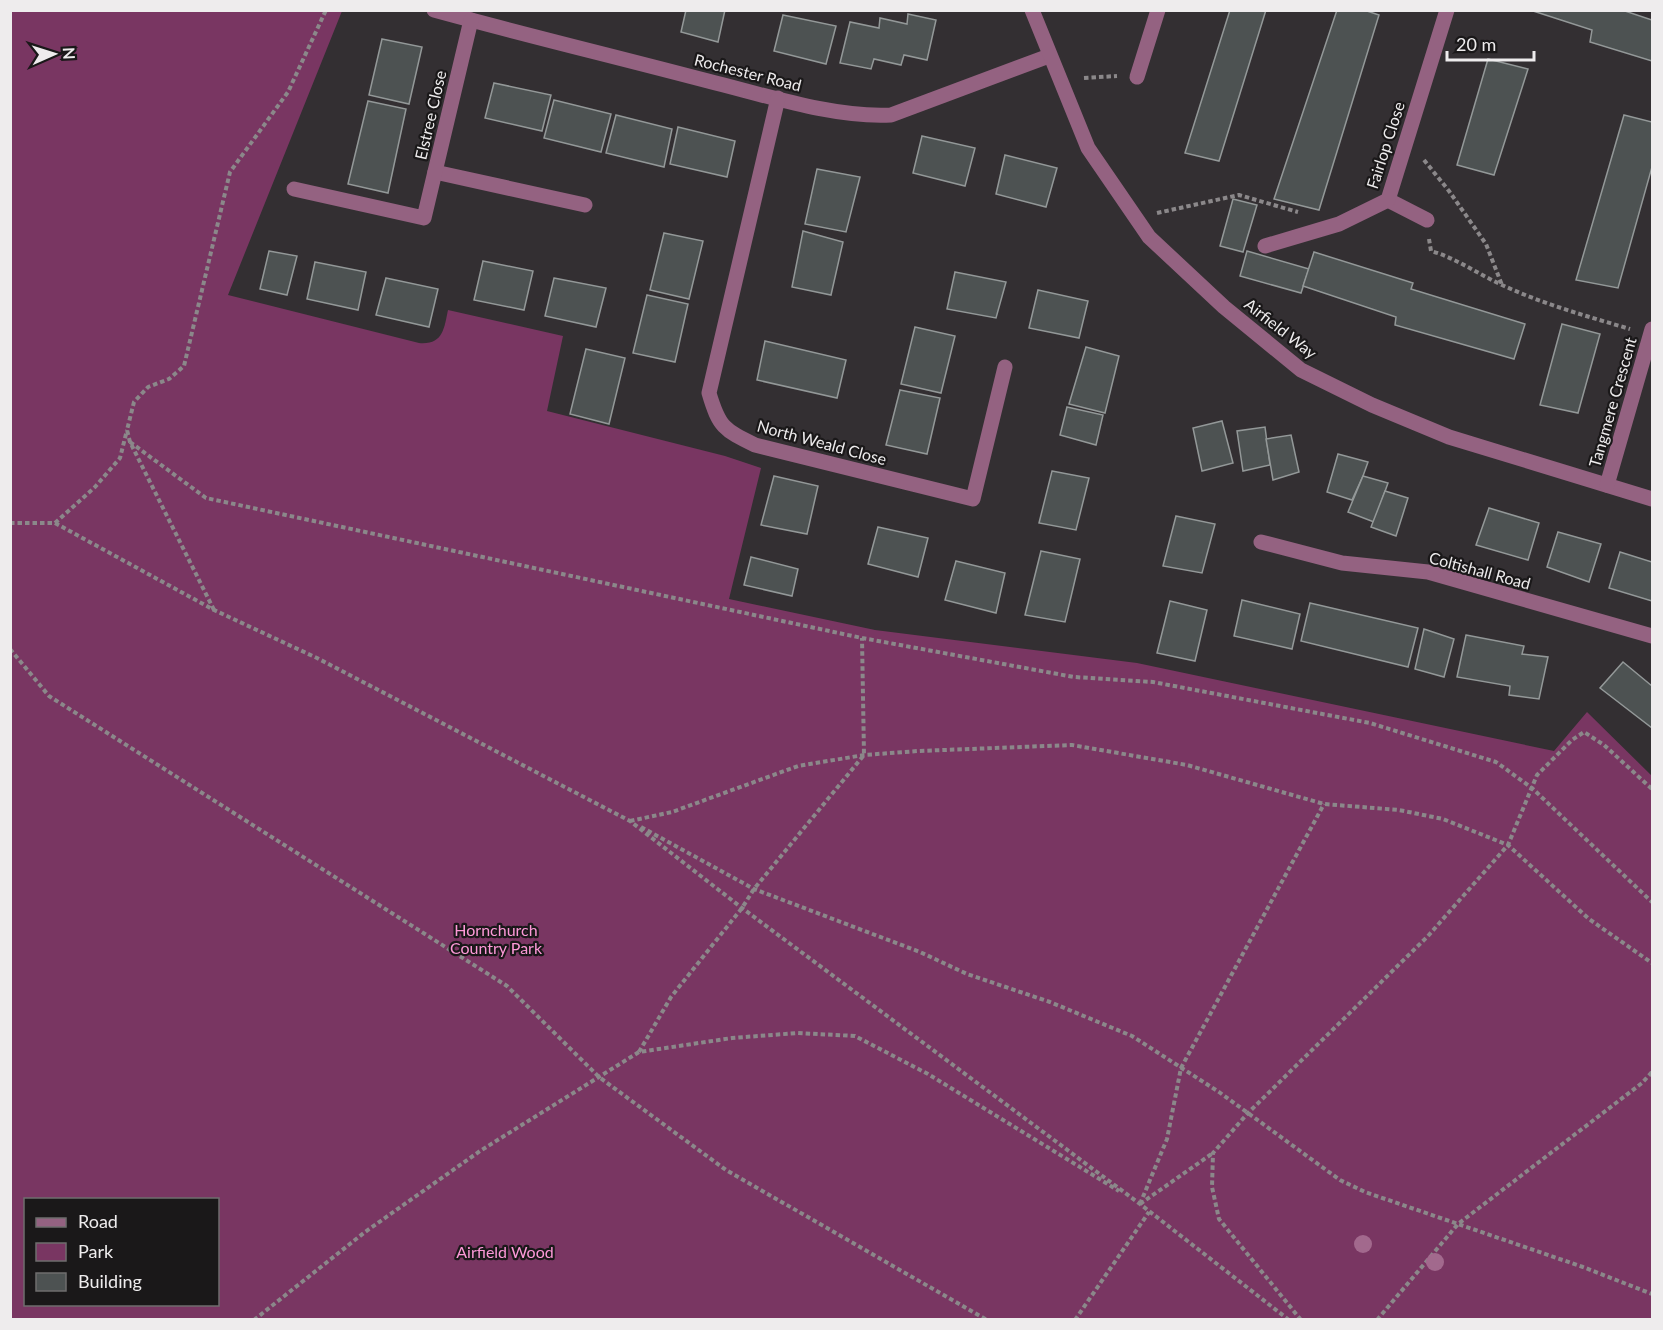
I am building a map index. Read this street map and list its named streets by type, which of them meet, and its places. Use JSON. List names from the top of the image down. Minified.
{"streets":{"street":["Rochester Road","Elstree Close","Fairlop Close","Airfield Way","Tangmere Crescent","North Weald Close","Coltishall Road"]},"crossings":[["Rochester Road","Elstree Close"],["Rochester Road","Airfield Way"],["Rochester Road","North Weald Close"],["Airfield Way","Tangmere Crescent"]],"parks":["Hornchurch Country Park","Airfield Wood"],"legend":["Road","Park","Building"],"scale_bar":"20 m","north":"right"}
